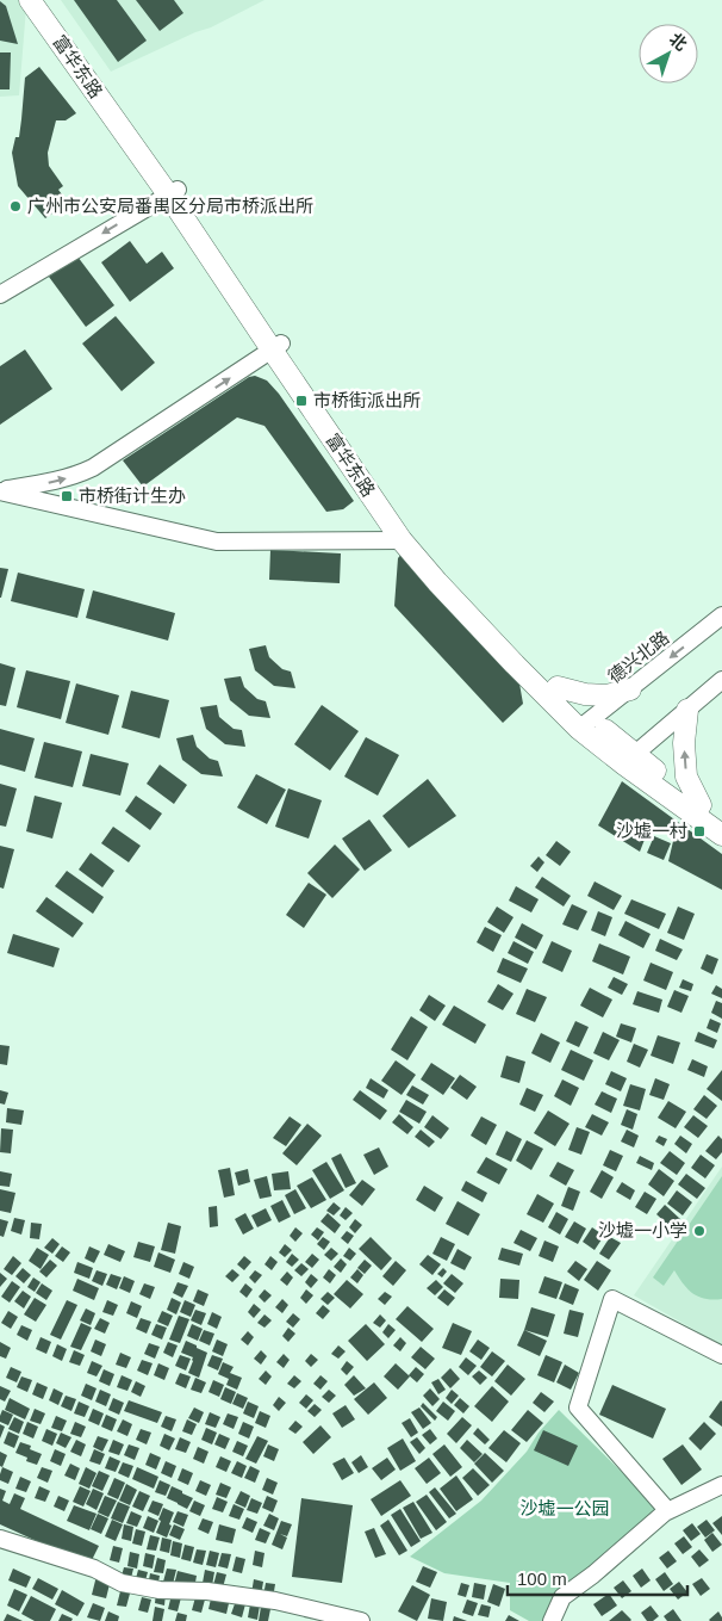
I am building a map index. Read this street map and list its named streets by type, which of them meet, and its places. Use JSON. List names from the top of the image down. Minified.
{"streets":{"main road":["富华东路"],"street":["德兴北路"]},"crossings":[["富华东路","德兴北路"]],"parks":["沙墟一公园"],"places":{"other":["广州市公安局番禺区分局市桥派出所","沙墟一小学"],"transit":["市桥街派出所","市桥街计生办","沙墟一村"]},"scale_bar":"100 m","north":"top right"}
